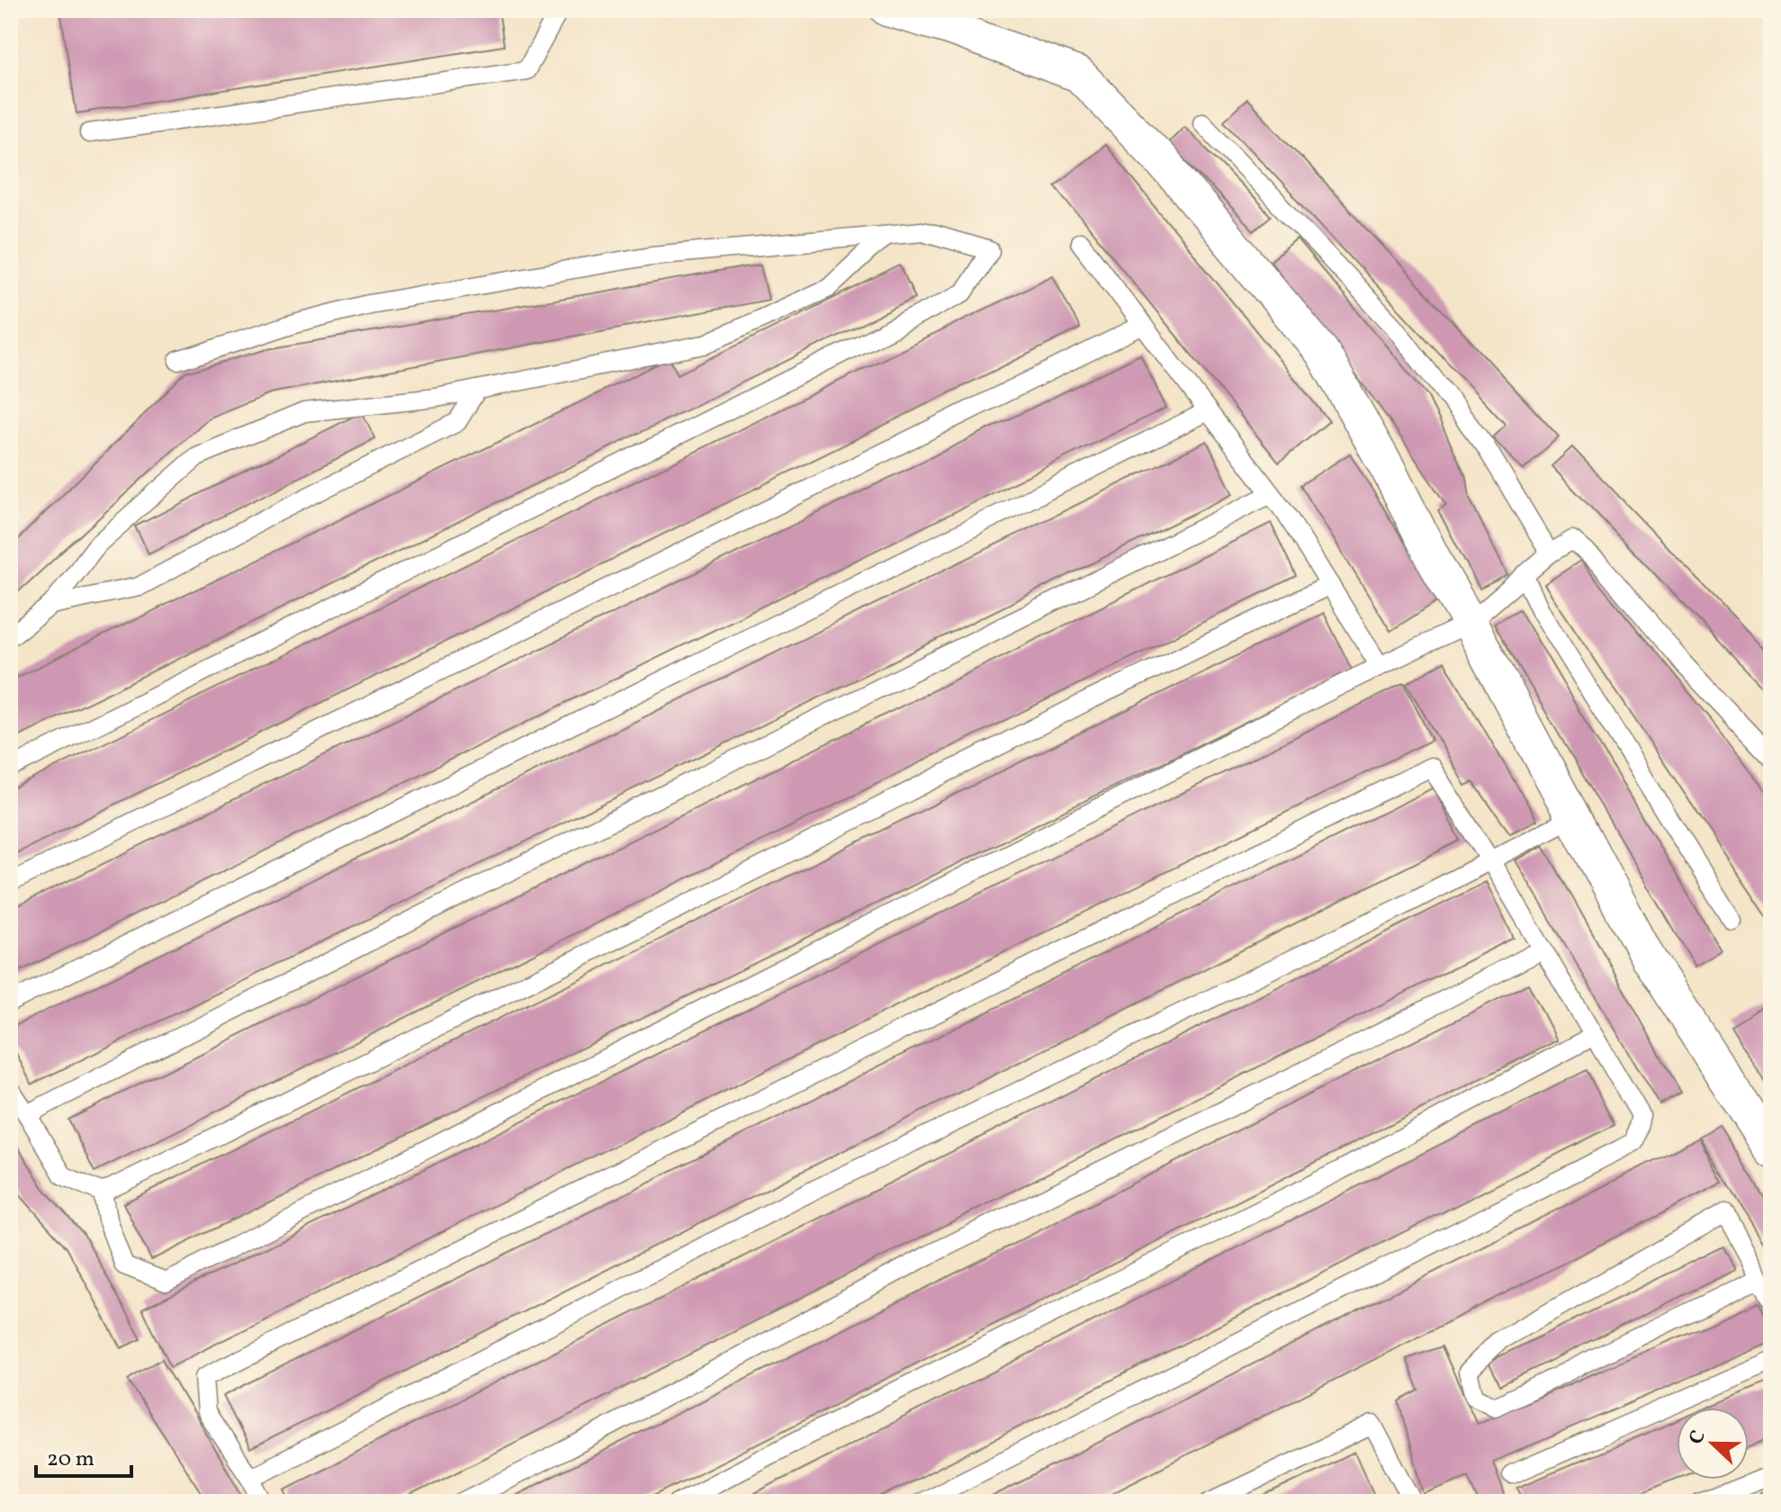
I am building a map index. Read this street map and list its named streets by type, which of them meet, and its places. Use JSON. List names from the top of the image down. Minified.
{"scale_bar":"20 m","north":"left"}
